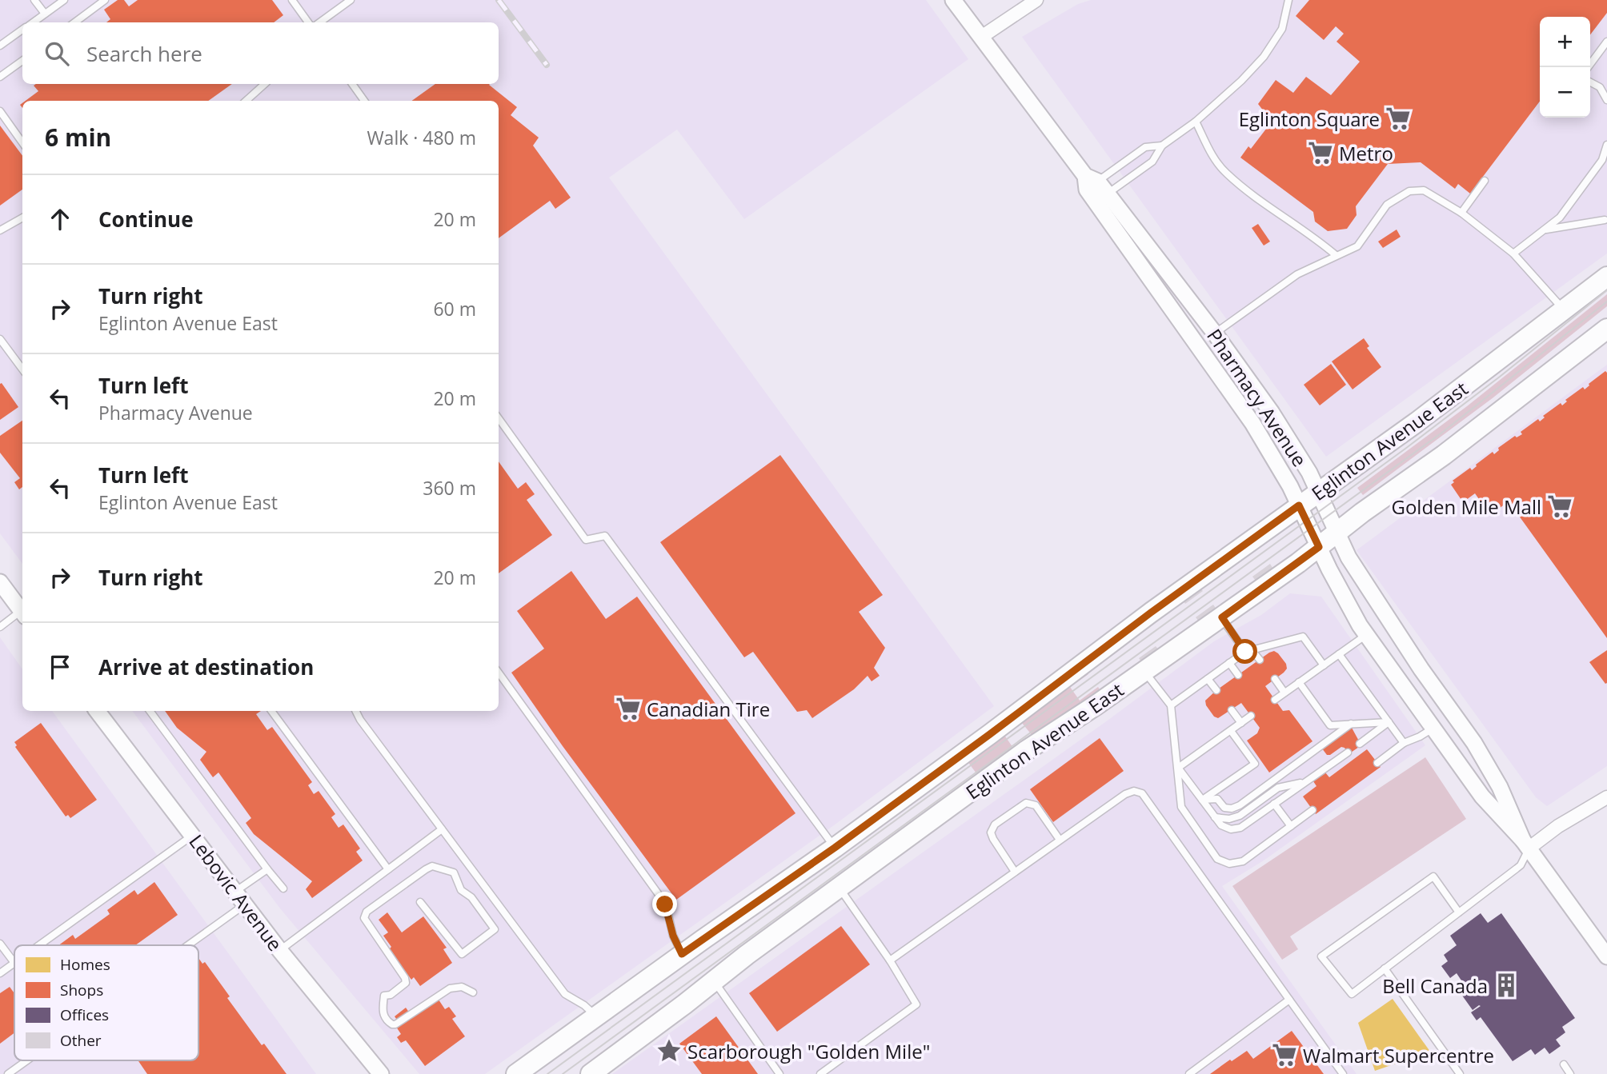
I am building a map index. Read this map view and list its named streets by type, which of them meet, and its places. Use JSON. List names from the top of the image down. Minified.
{"streets":{"main road":["Eglinton Avenue East"],"street":["Pharmacy Avenue","Lebovic Avenue"]},"crossings":[["Pharmacy Avenue","Eglinton Avenue East"]],"places":{"supermarket":["Eglinton Square","Metro","Golden Mile Mall","Canadian Tire","Walmart Supercentre"],"building":["Bell Canada"],"place":["Scarborough \"Golden Mile\""]},"legend":["Homes","Shops","Offices","Other"],"page":{"map_buttons":["+","−"],"search":"Search here","heading":["6 min","Walk · 480 m"],"list":[["Continue","20 m"],["Turn right","Eglinton Avenue East","60 m"],["Turn left","Pharmacy Avenue","20 m"],["Turn left","Eglinton Avenue East","360 m"],["Turn right","20 m"],"Arrive at destination"]}}
